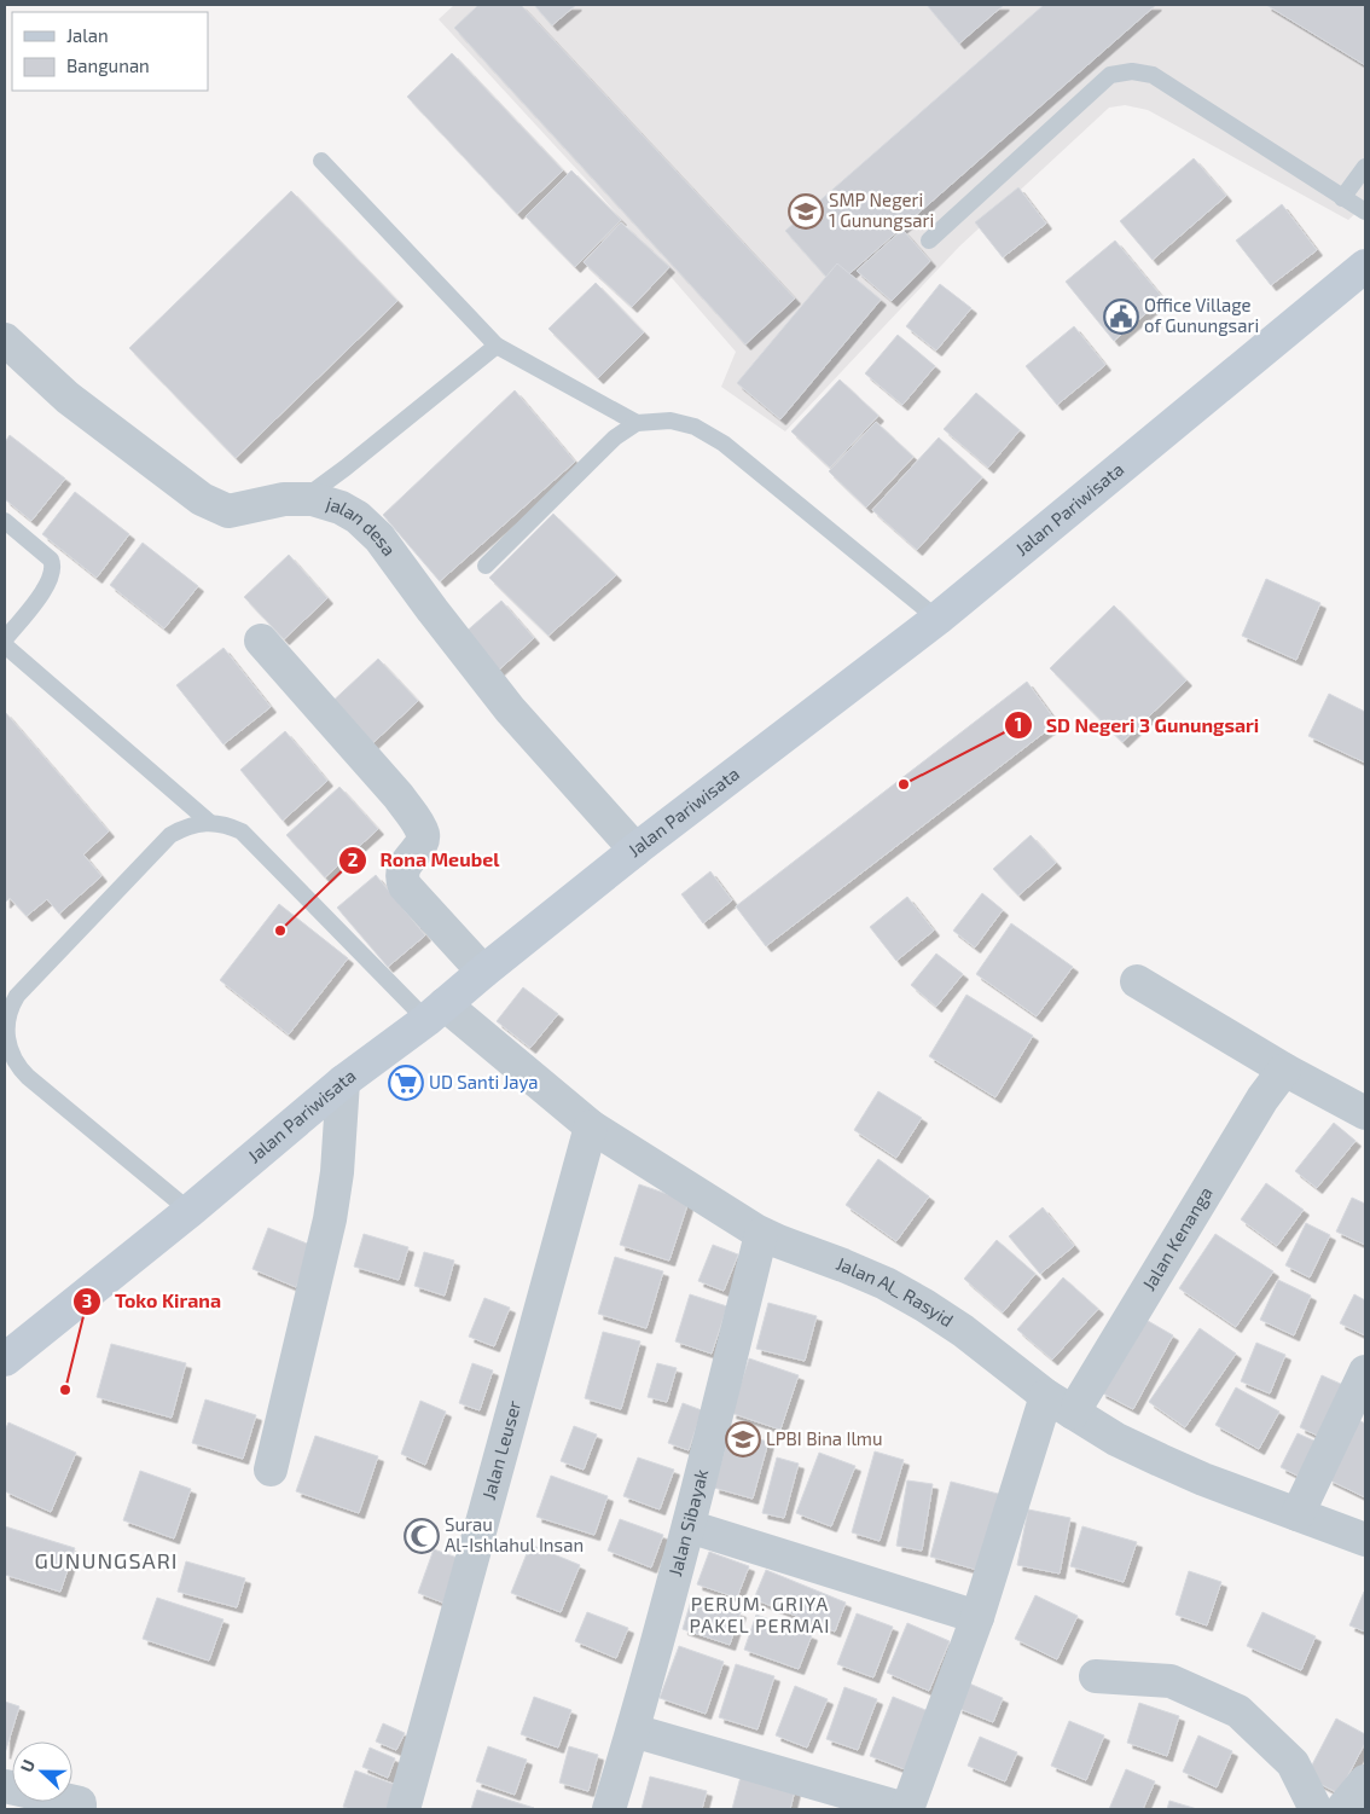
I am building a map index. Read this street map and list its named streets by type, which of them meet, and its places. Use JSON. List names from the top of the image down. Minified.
{"streets":{"main road":["Jalan Pariwisata"],"street":["jalan desa","Jalan Kenanga","Jalan Al_ Rasyid","Jalan Leuser","Jalan Sibayak"]},"crossings":[["Jalan Pariwisata","jalan desa"],["Jalan Pariwisata","Jalan Al_ Rasyid"],["Jalan Kenanga","Jalan Al_ Rasyid"],["Jalan Al_ Rasyid","Jalan Leuser"],["Jalan Al_ Rasyid","Jalan Sibayak"]],"districts":["GUNUNGSARI","PERUM. GRIYA PAKEL PERMAI"],"places":{"school or university":["SMP Negeri 1 Gunungsari","LPBI Bina Ilmu"],"public building":["Office Village of Gunungsari"],"other":["SD Negeri 3 Gunungsari","Rona Meubel","Toko Kirana"],"supermarket":["UD Santi Jaya"],"mosque":["Surau Al-Ishlahul Insan"]},"legend":["Jalan","Bangunan"],"north":"left"}
